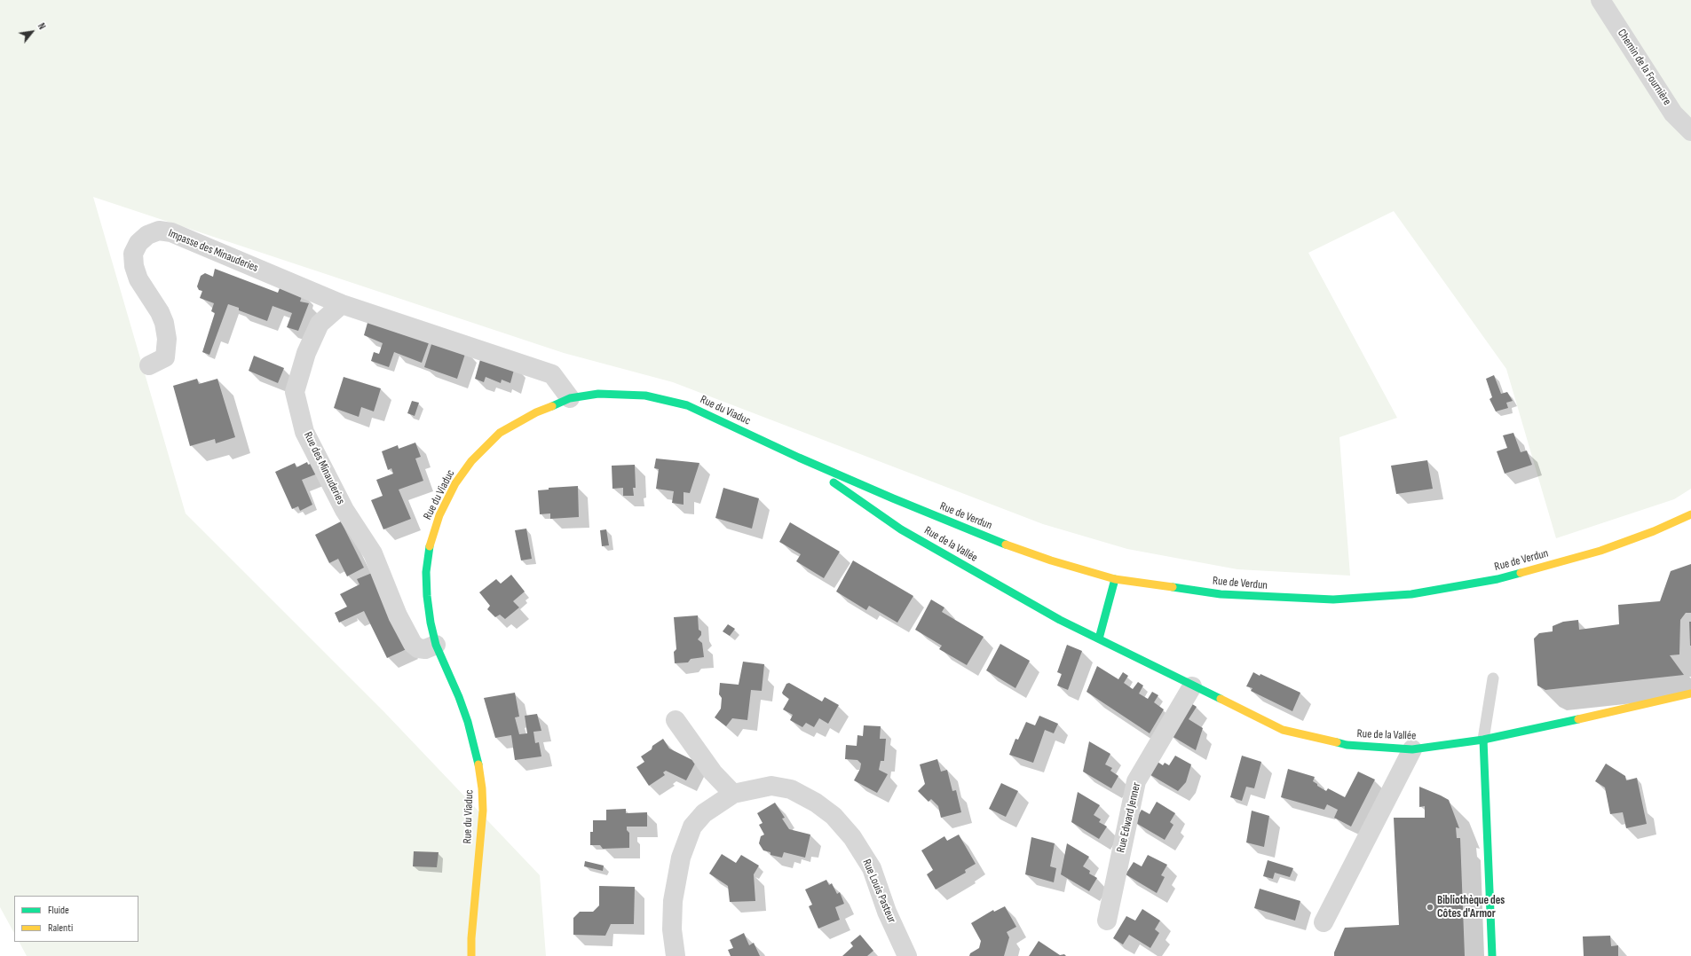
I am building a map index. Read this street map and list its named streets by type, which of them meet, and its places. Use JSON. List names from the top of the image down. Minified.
{"streets":{"main road":["Rue du Viaduc","Rue de Verdun","Rue de la Vallée"],"street":["Chemin de la Fournière","Impasse des Minauderies","Rue des Minauderies","Rue Edward Jenner","Rue Louis Pasteur"]},"crossings":[["Impasse des Minauderies","Rue des Minauderies"],["Rue du Viaduc","Rue des Minauderies"],["Rue du Viaduc","Rue de Verdun"],["Rue du Viaduc","Rue de la Vallée"],["Rue de Verdun","Rue de la Vallée"],["Rue de la Vallée","Rue Edward Jenner"]],"places":["Bibliothèque des Côtes d'Armor"],"legend":["Fluide","Ralenti"],"north":"top right"}
